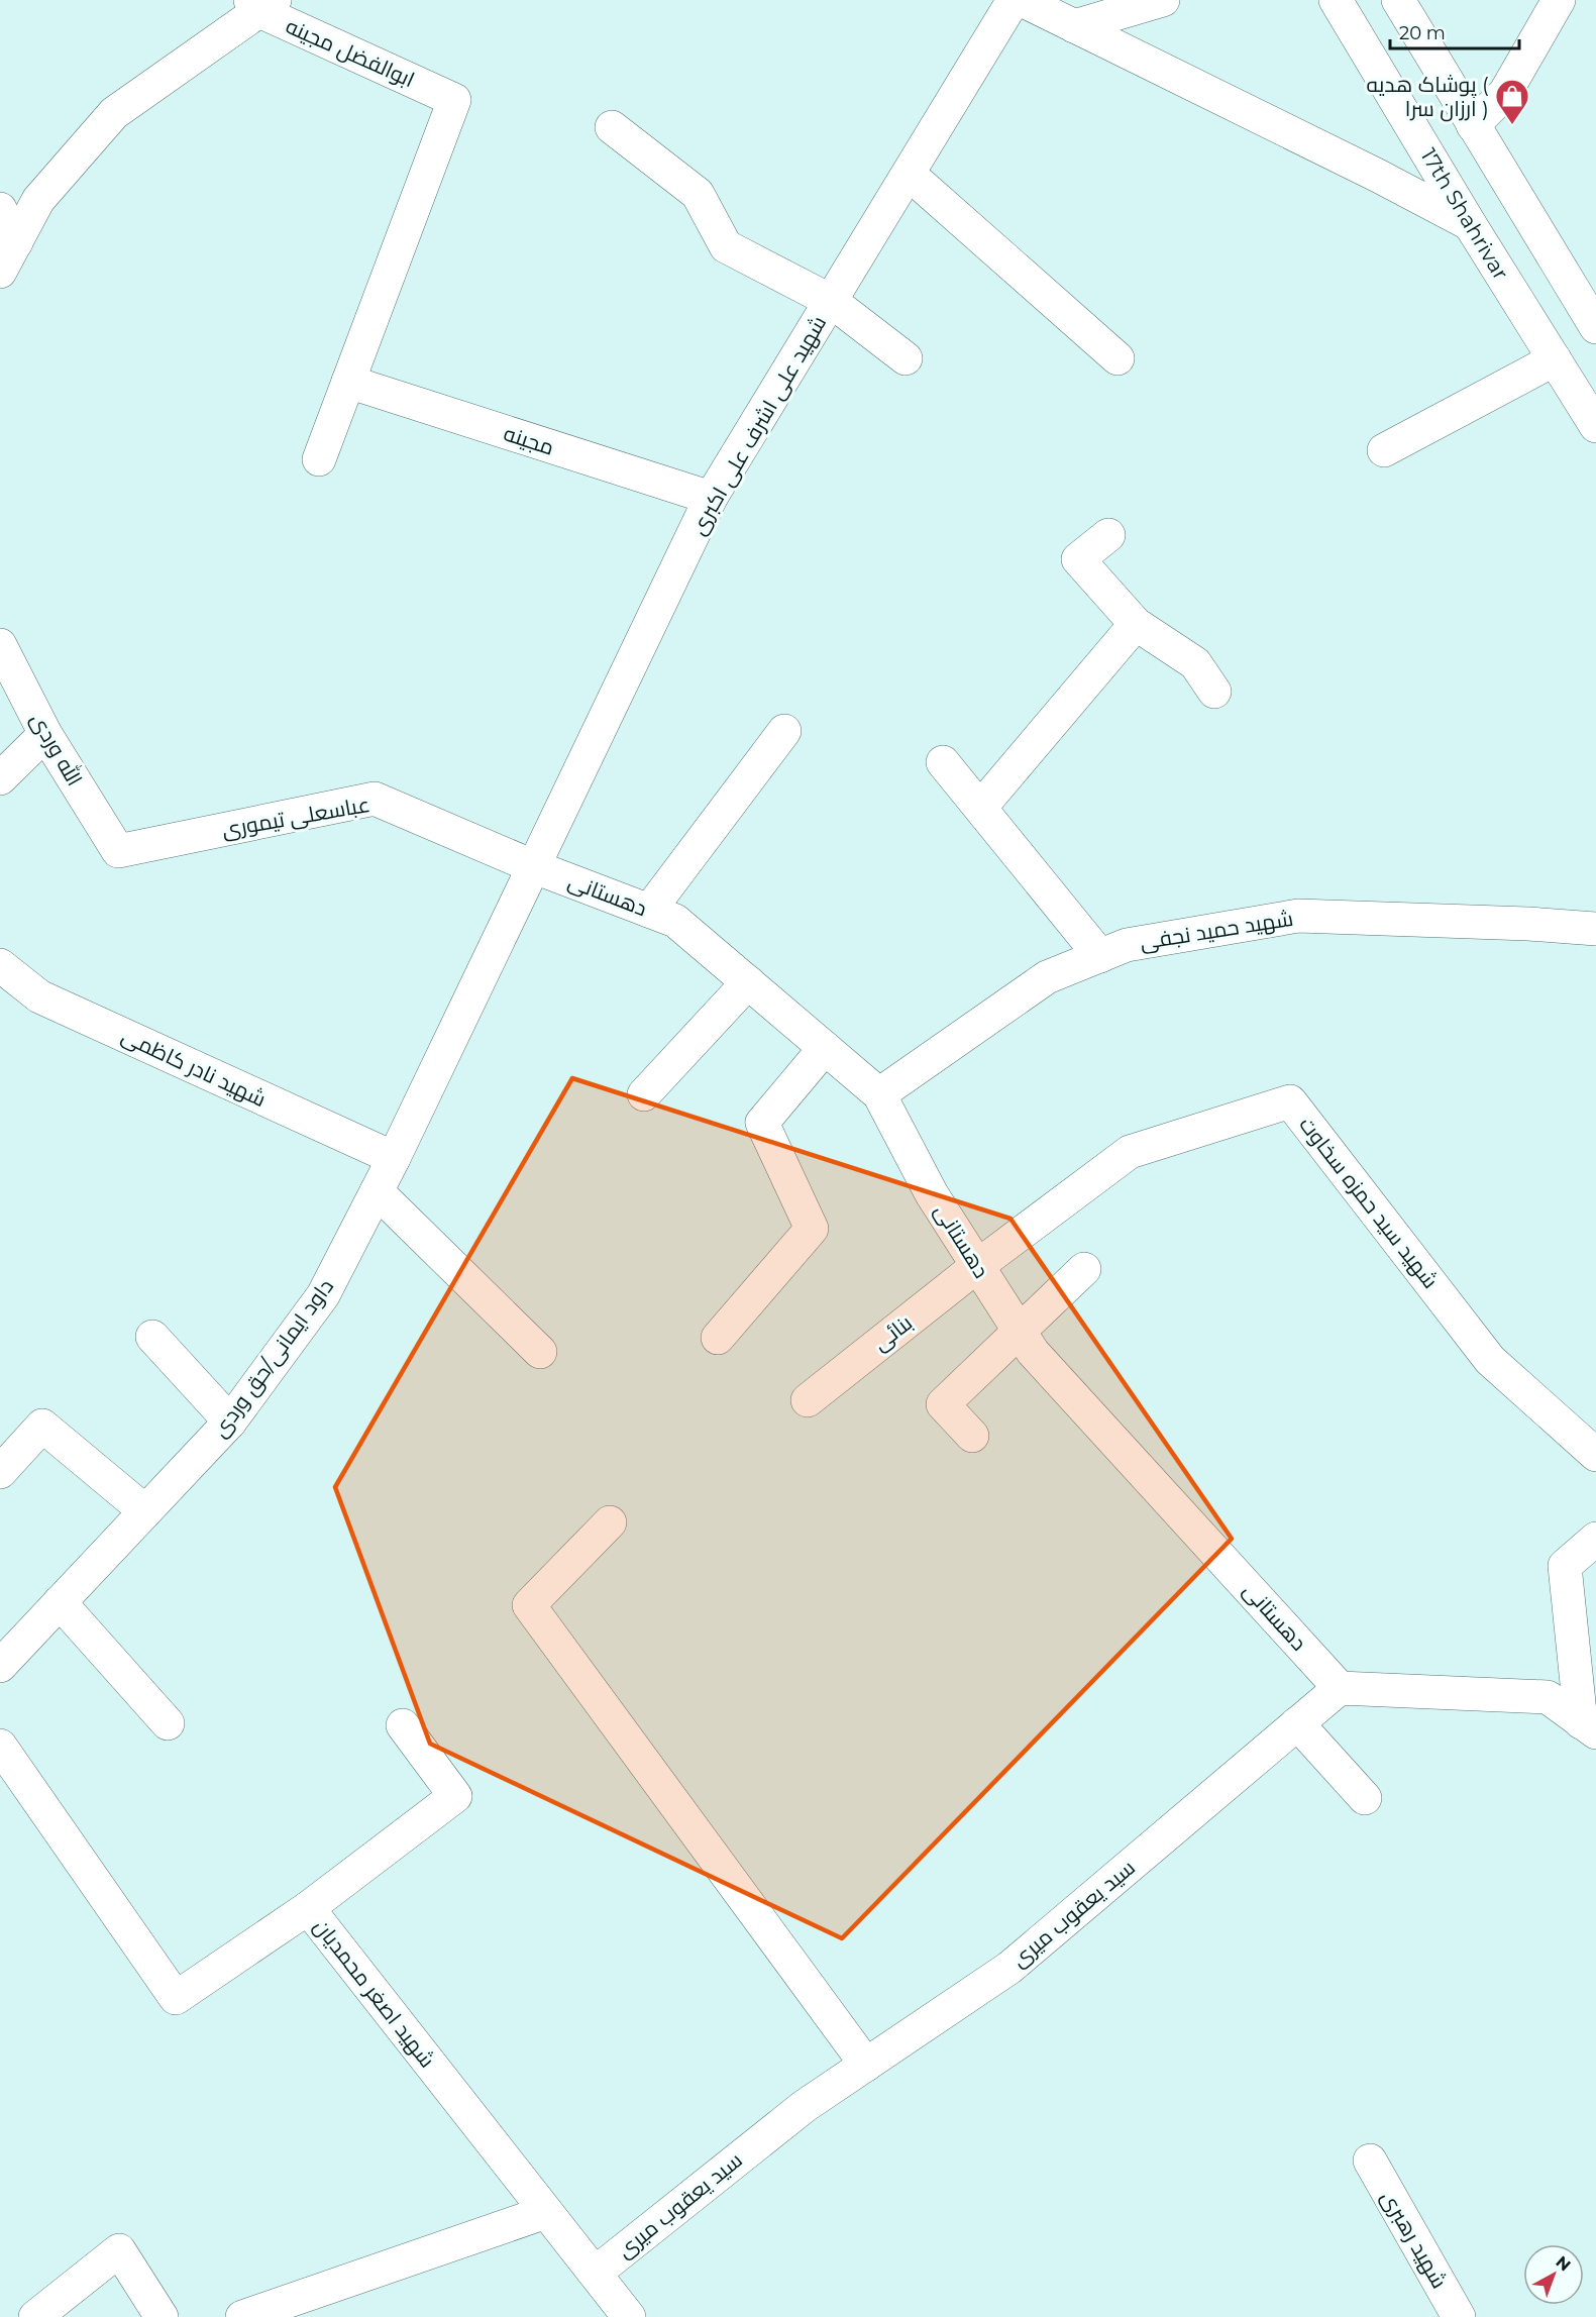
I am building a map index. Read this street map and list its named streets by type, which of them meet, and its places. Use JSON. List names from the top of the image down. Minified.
{"streets":{"street":["ابوالفضل مجینه","17th Shahrivar","شهید علی اشرف علی اکبری","مجینه","الله وردی","عباسعلی تیموری","دهستانی","شهید حمید نجفی","شهید نادر کاظمی","شهید سید حمزه سخاوت","بنائی","داود ایمانی/حق وردی","سید یعقوب میری","شهید اصغر محمدیان","شهید رهبری"]},"crossings":[["ابوالفضل مجینه","مجینه"],["شهید علی اشرف علی اکبری","مجینه"],["شهید علی اشرف علی اکبری","عباسعلی تیموری"],["شهید علی اشرف علی اکبری","دهستانی"],["شهید علی اشرف علی اکبری","داود ایمانی/حق وردی"],["الله وردی","عباسعلی تیموری"],["عباسعلی تیموری","دهستانی"],["عباسعلی تیموری","داود ایمانی/حق وردی"],["دهستانی","شهید حمید نجفی"],["دهستانی","شهید سید حمزه سخاوت"],["دهستانی","بنائی"],["دهستانی","داود ایمانی/حق وردی"],["دهستانی","سید یعقوب میری"],["شهید نادر کاظمی","داود ایمانی/حق وردی"],["شهید سید حمزه سخاوت","بنائی"],["سید یعقوب میری","شهید اصغر محمدیان"]],"places":{"shop":["پوشاک هدیه ( ارزان سرا )"]},"scale_bar":"20 m","north":"top right"}
